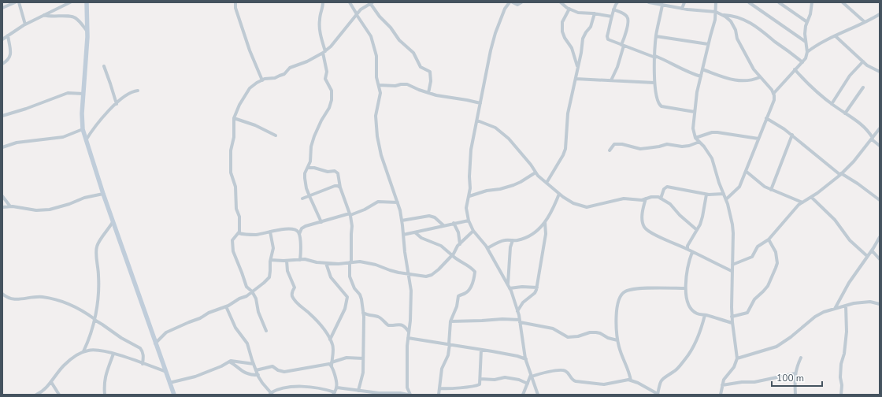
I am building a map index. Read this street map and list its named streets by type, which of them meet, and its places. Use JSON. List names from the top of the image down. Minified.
{"scale_bar":"100 m"}
